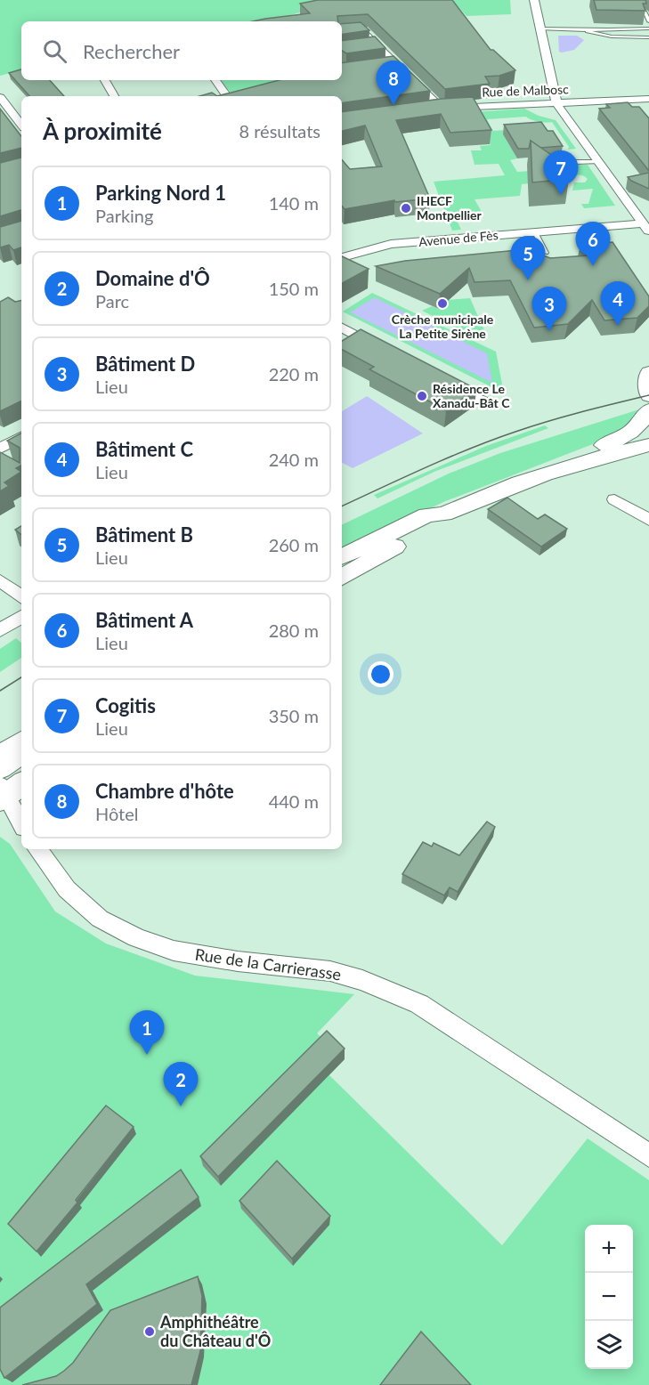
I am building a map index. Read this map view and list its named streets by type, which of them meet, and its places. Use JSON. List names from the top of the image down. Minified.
{"streets":{"street":["Rue de Malbosc","Avenue de Fès","Rue de la Carrierasse"]},"places":["IHECF Montpellier","Crèche municipale La Petite Sirène","Résidence Le Xanadu-Bât C","Amphithéâtre du Château d'Ô"],"page":{"search":"Rechercher","pins":["8","7","6","5","4","3","1","2"],"heading":["À proximité","8 résultats"],"list":[{"mark":"1","name":"Parking Nord 1","note":"Parking","value":"140 m"},{"mark":"2","name":"Domaine d'Ô","note":"Parc","value":"150 m"},{"mark":"3","name":"Bâtiment D","note":"Lieu","value":"220 m"},{"mark":"4","name":"Bâtiment C","note":"Lieu","value":"240 m"},{"mark":"5","name":"Bâtiment B","note":"Lieu","value":"260 m"},{"mark":"6","name":"Bâtiment A","note":"Lieu","value":"280 m"},{"mark":"7","name":"Cogitis","note":"Lieu","value":"350 m"},{"mark":"8","name":"Chambre d'hôte","note":"Hôtel","value":"440 m"}],"map_buttons":["+","−"]}}
